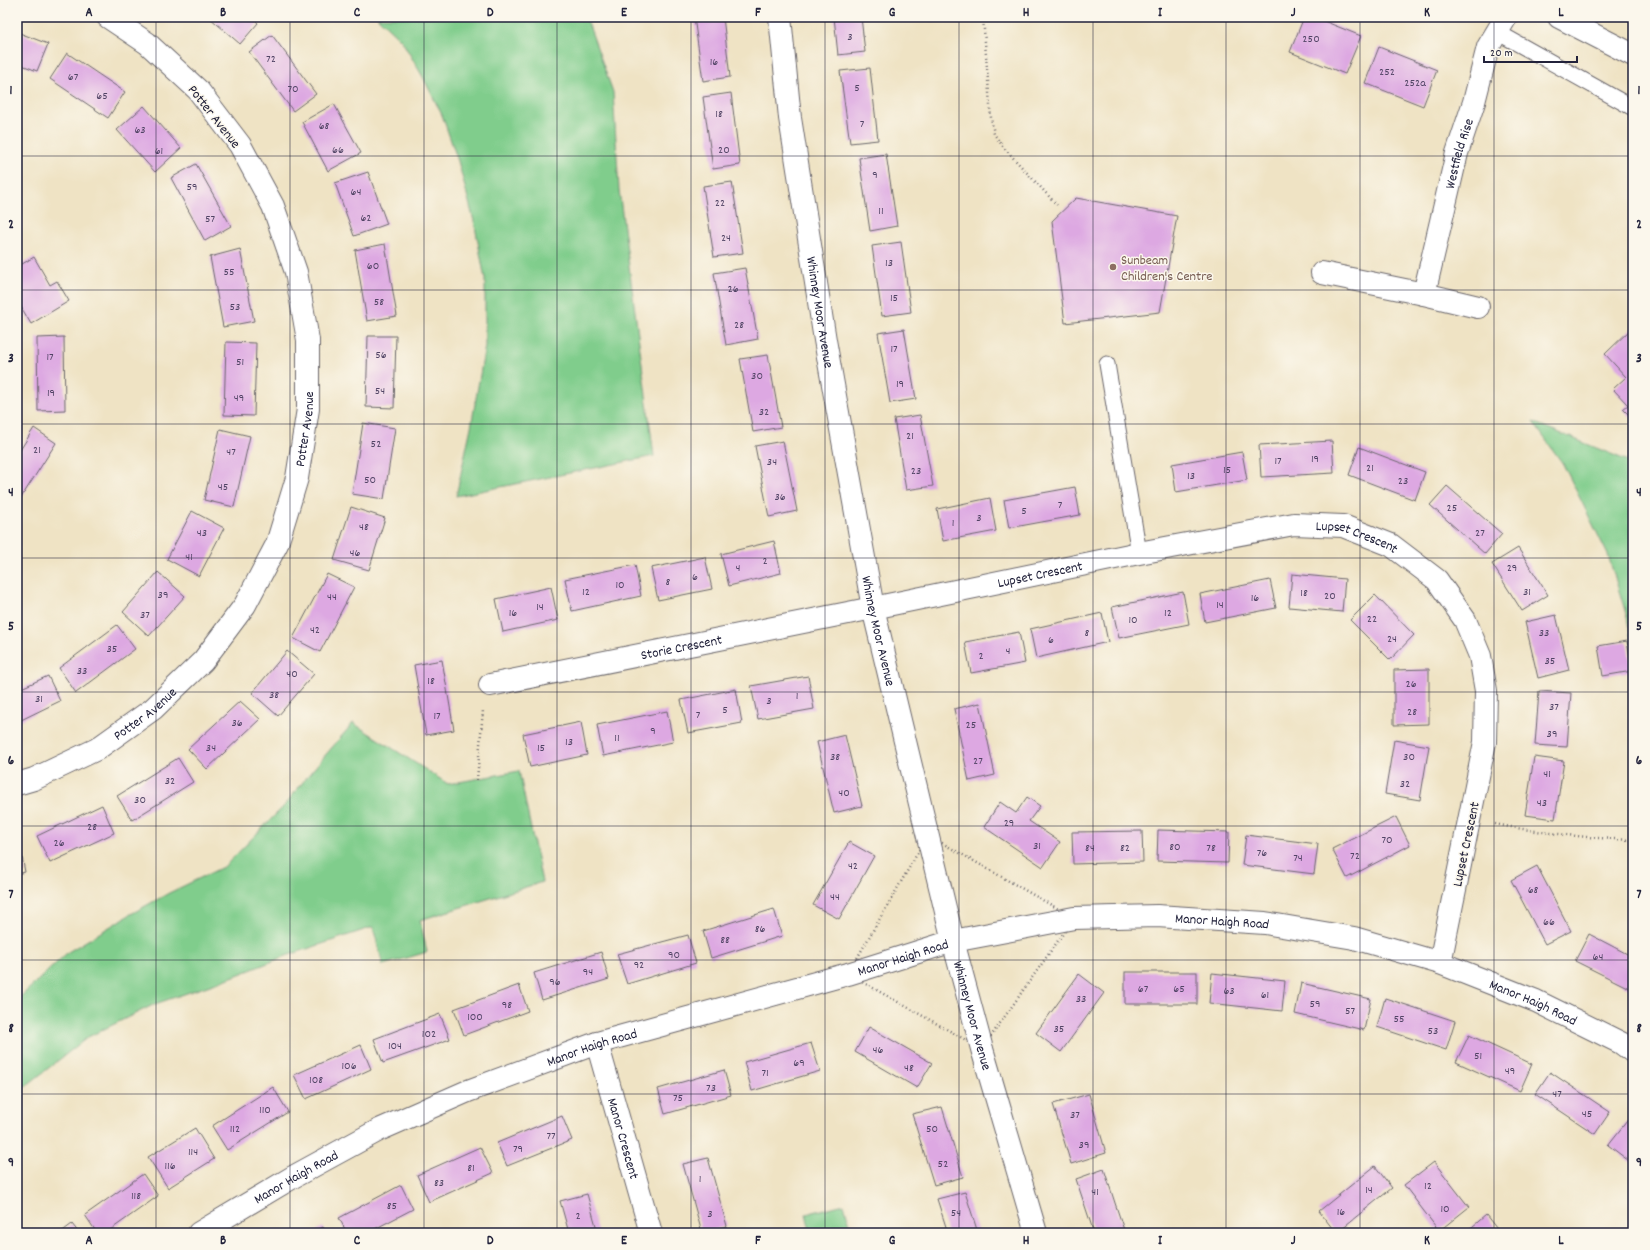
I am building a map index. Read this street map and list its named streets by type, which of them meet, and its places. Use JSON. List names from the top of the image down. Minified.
{"streets":{"main road":["Potter Avenue","Westfield Rise","Whinney Moor Avenue","Lupset Crescent","Storie Crescent","Manor Haigh Road","Manor Crescent"]},"crossings":[["Whinney Moor Avenue","Lupset Crescent"],["Whinney Moor Avenue","Storie Crescent"],["Whinney Moor Avenue","Manor Haigh Road"],["Lupset Crescent","Storie Crescent"],["Lupset Crescent","Manor Haigh Road"],["Manor Haigh Road","Manor Crescent"]],"places":["Sunbeam Children's Centre"],"house_numbers":["3","250","72","16","252","67","252a","5","70","65","18","7","68","63","66","20","61","9","59","64","22","11","62","57","24","13","60","55","26","15","58","53","28","17","56","17","51","30","19","54","19","49","32","21","52","21","47","19","17","34","21","15","23","13","50","23","45","36","7","25","5","3","1","48","43","27","46","41","2","4","29","6","8","10","12","31","18","39","20","44","16","14","14","16","12","37","22","10","42","8","33","24","6","35","4","2","35","33","40","18","26","38","1","31","3","37","5","28","7","17","36","25","9","39","11","13","34","15","38","30","27","41","32","32","40","30","43","29","28","70","26","31","80","84","82","78","76","72","74","42","68","44","66","86","88","90","64","92","94","96","67","65","63","61","33","59","98","57","100","55","35","53","102","104","46","51","69","106","48","49","71","108","73","47","75","110","45","37","112","50","77","39","79","114","52","116","81","1","83","12","14","41","118","85","10","16","54","3","2"],"scale_bar":"20 m","grid":{"columns":["A","B","C","D","E","F","G","H","I","J","K","L"],"rows":["1","2","3","4","5","6","7","8","9"]}}
